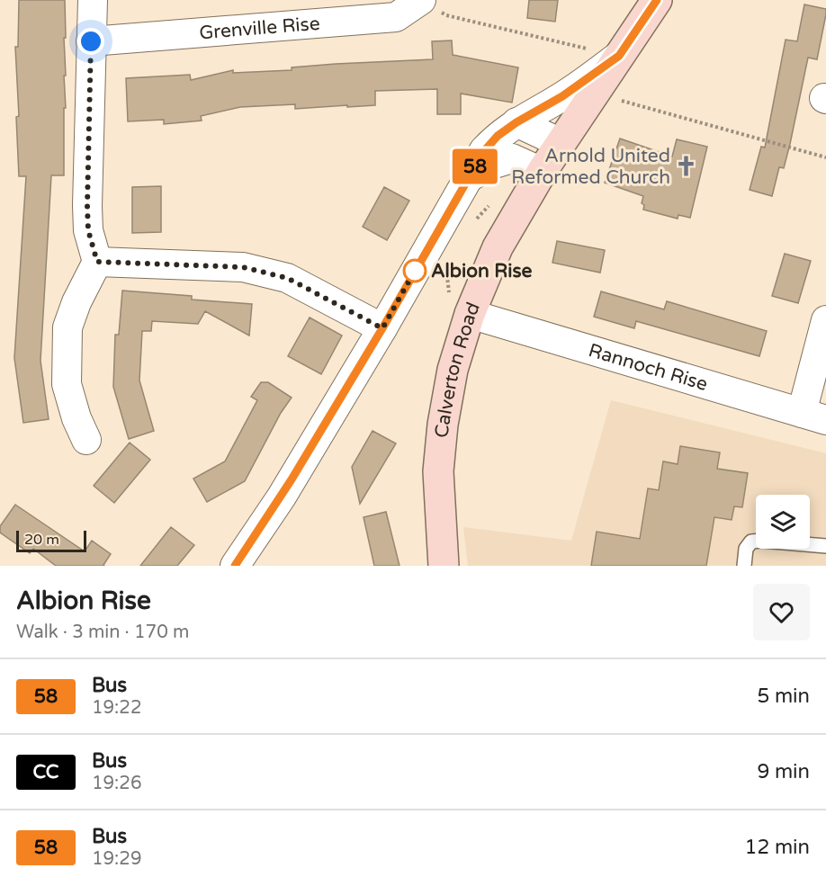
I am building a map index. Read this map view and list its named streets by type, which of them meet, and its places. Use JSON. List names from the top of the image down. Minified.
{"streets":{"street":["Grenville Rise","Rannoch Rise","Calverton Road"]},"crossings":[["Rannoch Rise","Calverton Road"]],"places":{"church":["Arnold United Reformed Church"],"other":["Albion Rise"]},"lines":["bus line 58"],"scale_bar":"20 m","page":{"on_map":"58","scale":"20 m","heading":["Albion Rise","Walk · 3 min · 170 m"],"list":[{"mark":"58","name":"Bus","note":"19:22","value":"5 min"},{"mark":"CC","name":"Bus","note":"19:26","value":"9 min"},{"mark":"58","name":"Bus","note":"19:29","value":"12 min"}]}}
